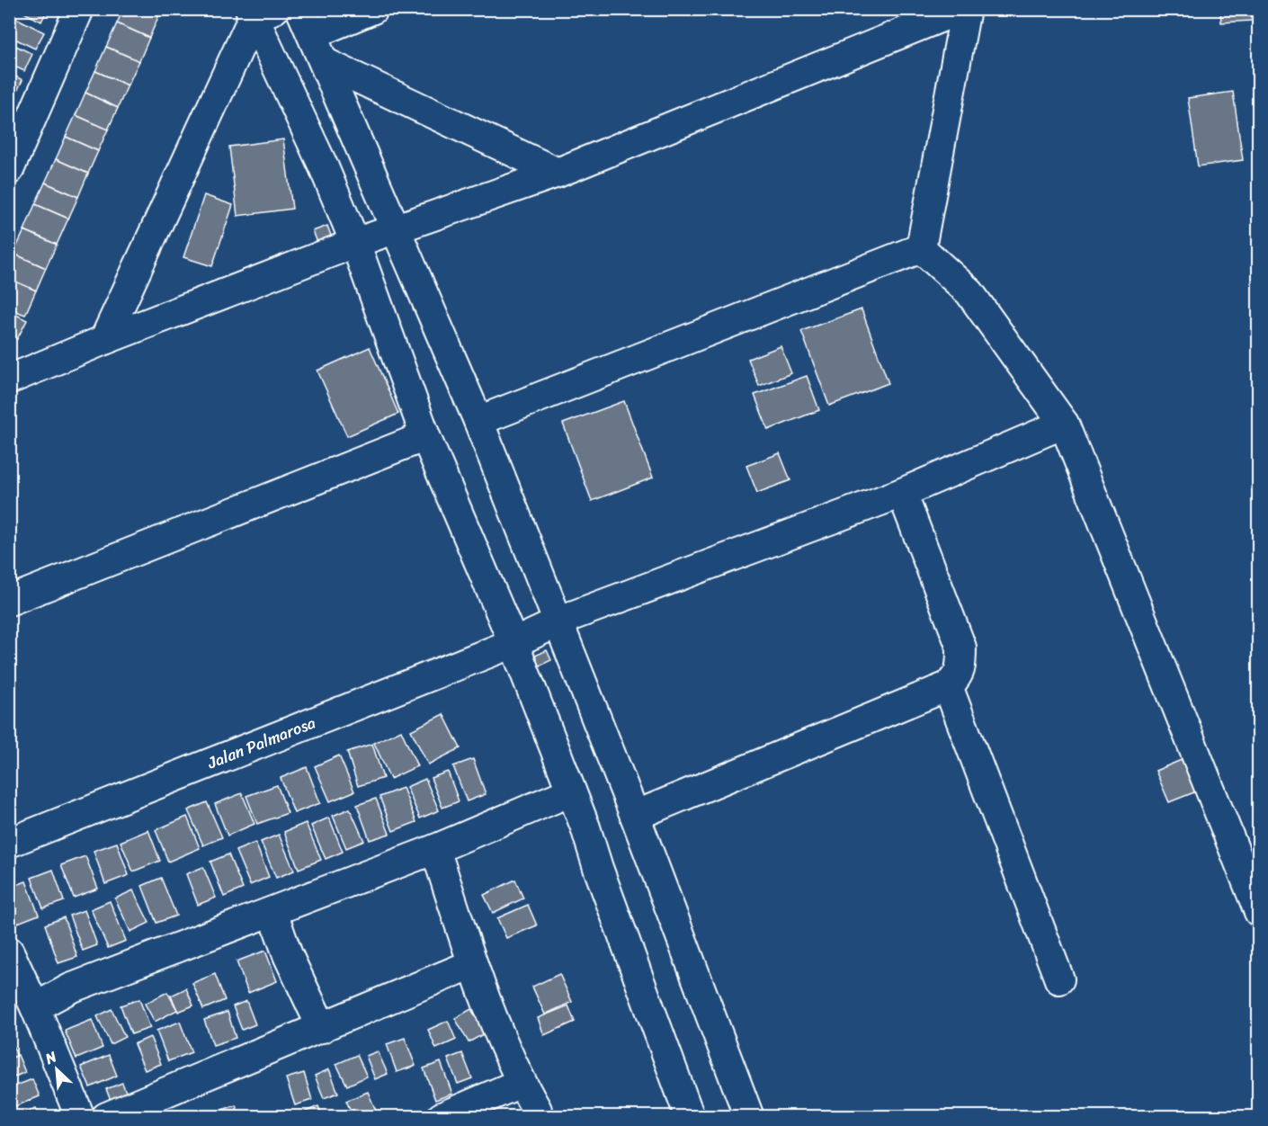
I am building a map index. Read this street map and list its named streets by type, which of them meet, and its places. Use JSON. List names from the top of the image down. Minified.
{"streets":{"street":["Jalan Palmarosa"]},"north":"top left"}
